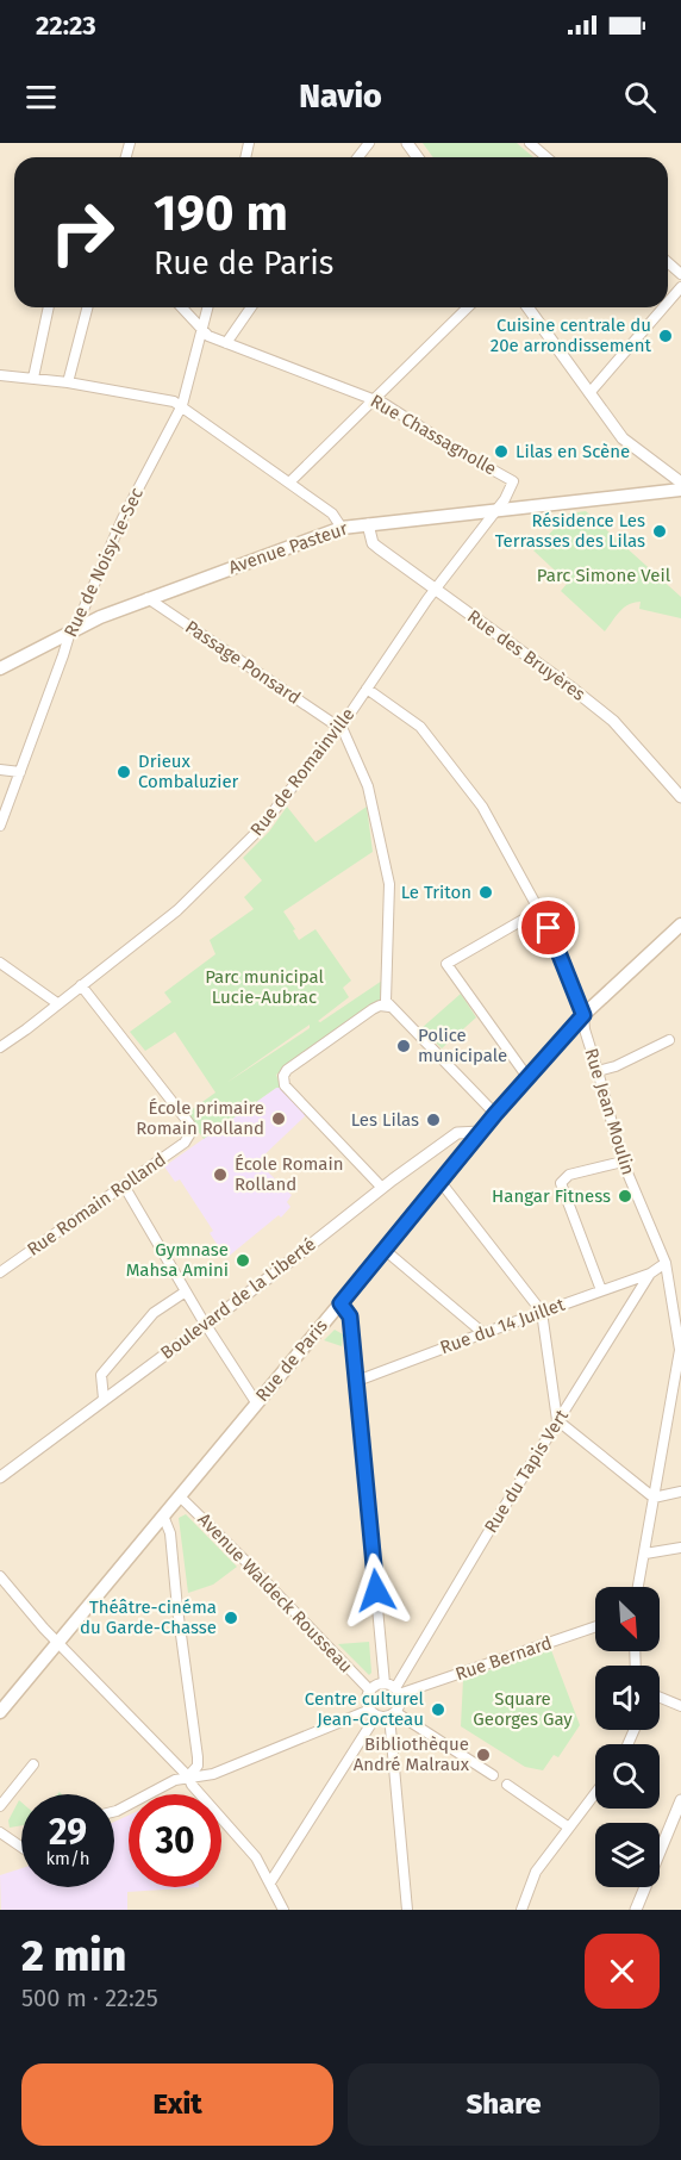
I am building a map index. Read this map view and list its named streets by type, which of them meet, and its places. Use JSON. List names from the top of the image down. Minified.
{"streets":{"main road":["Avenue Pasteur","Rue de Paris"],"street":["Rue Chassagnolle","Rue de Noisy-le-Sec","Rue des Bruyères","Passage Ponsard","Rue de Romainville","Rue Jean Moulin","Rue Romain Rolland","Boulevard de la Liberté","Rue du 14 Juillet","Rue du Tapis Vert","Avenue Waldeck Rousseau","Rue Bernard"]},"crossings":[["Rue Chassagnolle","Avenue Pasteur"],["Rue Chassagnolle","Rue de Noisy-le-Sec"],["Rue Chassagnolle","Rue de Romainville"],["Avenue Pasteur","Rue de Noisy-le-Sec"],["Avenue Pasteur","Rue des Bruyères"],["Avenue Pasteur","Passage Ponsard"],["Avenue Pasteur","Rue de Romainville"],["Rue des Bruyères","Rue de Romainville"],["Passage Ponsard","Rue de Romainville"],["Rue de Romainville","Rue Jean Moulin"],["Rue de Romainville","Rue Romain Rolland"],["Rue Jean Moulin","Rue de Paris"],["Rue Jean Moulin","Rue du Tapis Vert"],["Boulevard de la Liberté","Rue de Paris"],["Rue du 14 Juillet","Rue du Tapis Vert"],["Rue de Paris","Avenue Waldeck Rousseau"],["Rue du Tapis Vert","Avenue Waldeck Rousseau"],["Rue du Tapis Vert","Rue Bernard"],["Avenue Waldeck Rousseau","Rue Bernard"]],"parks":["Parc Simone Veil","Parc municipal Lucie-Aubrac","Square Georges Gay"],"places":["Cuisine centrale du 20e arrondissement","Lilas en Scène","Résidence Les Terrasses des Lilas","Drieux Combaluzier","Le Triton","Police municipale","École primaire Romain Rolland","Les Lilas","École Romain Rolland","Hangar Fitness","Gymnase Mahsa Amini","Théâtre-cinéma du Garde-Chasse","Centre culturel Jean-Cocteau","Bibliothèque André Malraux"],"north":"bottom right","page":{"status":"22:23","header":"Navio","turn":["190 m","Rue de Paris"],"speed":"29 km/h","limit":"30","heading":["2 min","500 m · 22:25"],"buttons":["Exit","Share"]}}
